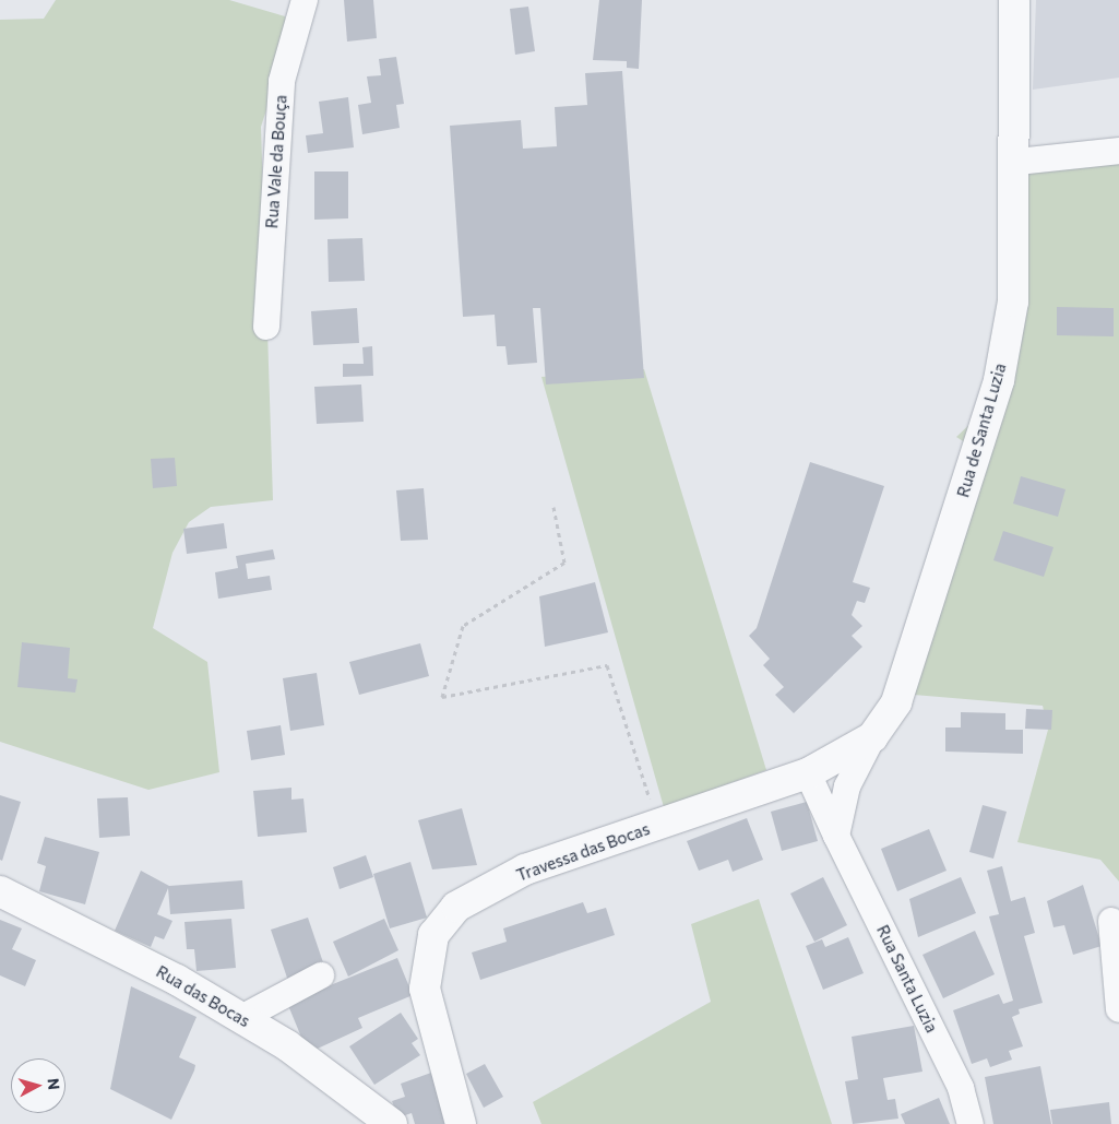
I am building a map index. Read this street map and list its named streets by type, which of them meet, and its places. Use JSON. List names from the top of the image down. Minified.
{"streets":{"street":["Rua Vale da Bouça","Rua de Santa Luzia","Travessa das Bocas","Rua Santa Luzia","Rua das Bocas"]},"crossings":[["Rua de Santa Luzia","Travessa das Bocas"],["Rua de Santa Luzia","Rua Santa Luzia"],["Travessa das Bocas","Rua Santa Luzia"]],"north":"right"}
